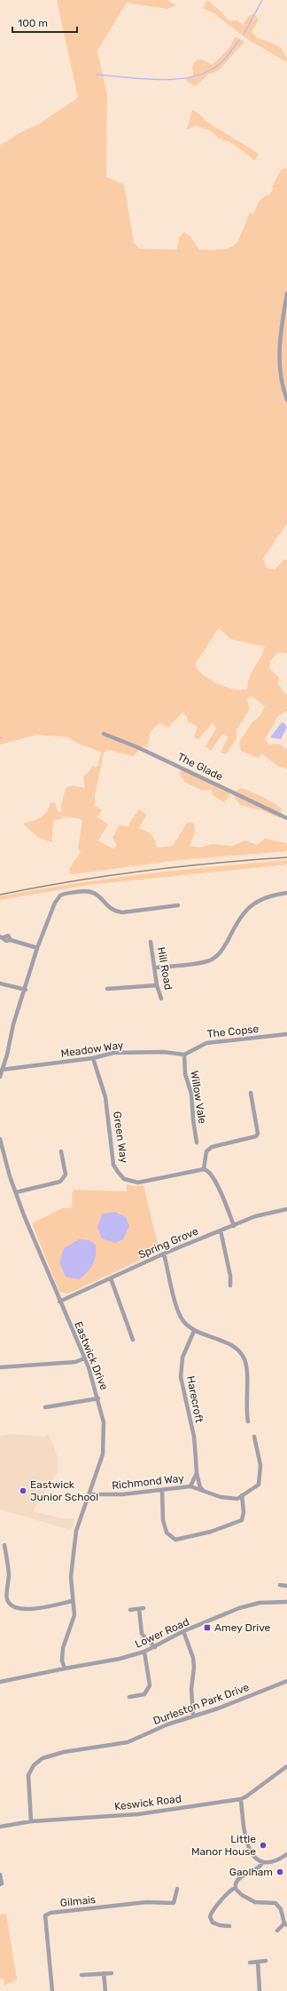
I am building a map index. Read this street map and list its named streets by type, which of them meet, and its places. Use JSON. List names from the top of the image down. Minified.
{"streets":{"street":["The Glade","Hill Road","The Copse","Meadow Way","Willow Vale","Green Way","Spring Grove","Eastwick Drive","Harecroft","Richmond Way","Lower Road","Durleston Park Drive","Keswick Road","Gilmais"]},"crossings":[["The Copse","Meadow Way"],["The Copse","Willow Vale"],["Meadow Way","Willow Vale"],["Meadow Way","Green Way"],["Spring Grove","Eastwick Drive"],["Eastwick Drive","Richmond Way"],["Eastwick Drive","Lower Road"],["Harecroft","Richmond Way"],["Durleston Park Drive","Keswick Road"]],"places":{"other":["Eastwick Junior School","Little Manor House","Gaolham"],"transit":["Amey Drive"]},"scale_bar":"100 m"}
